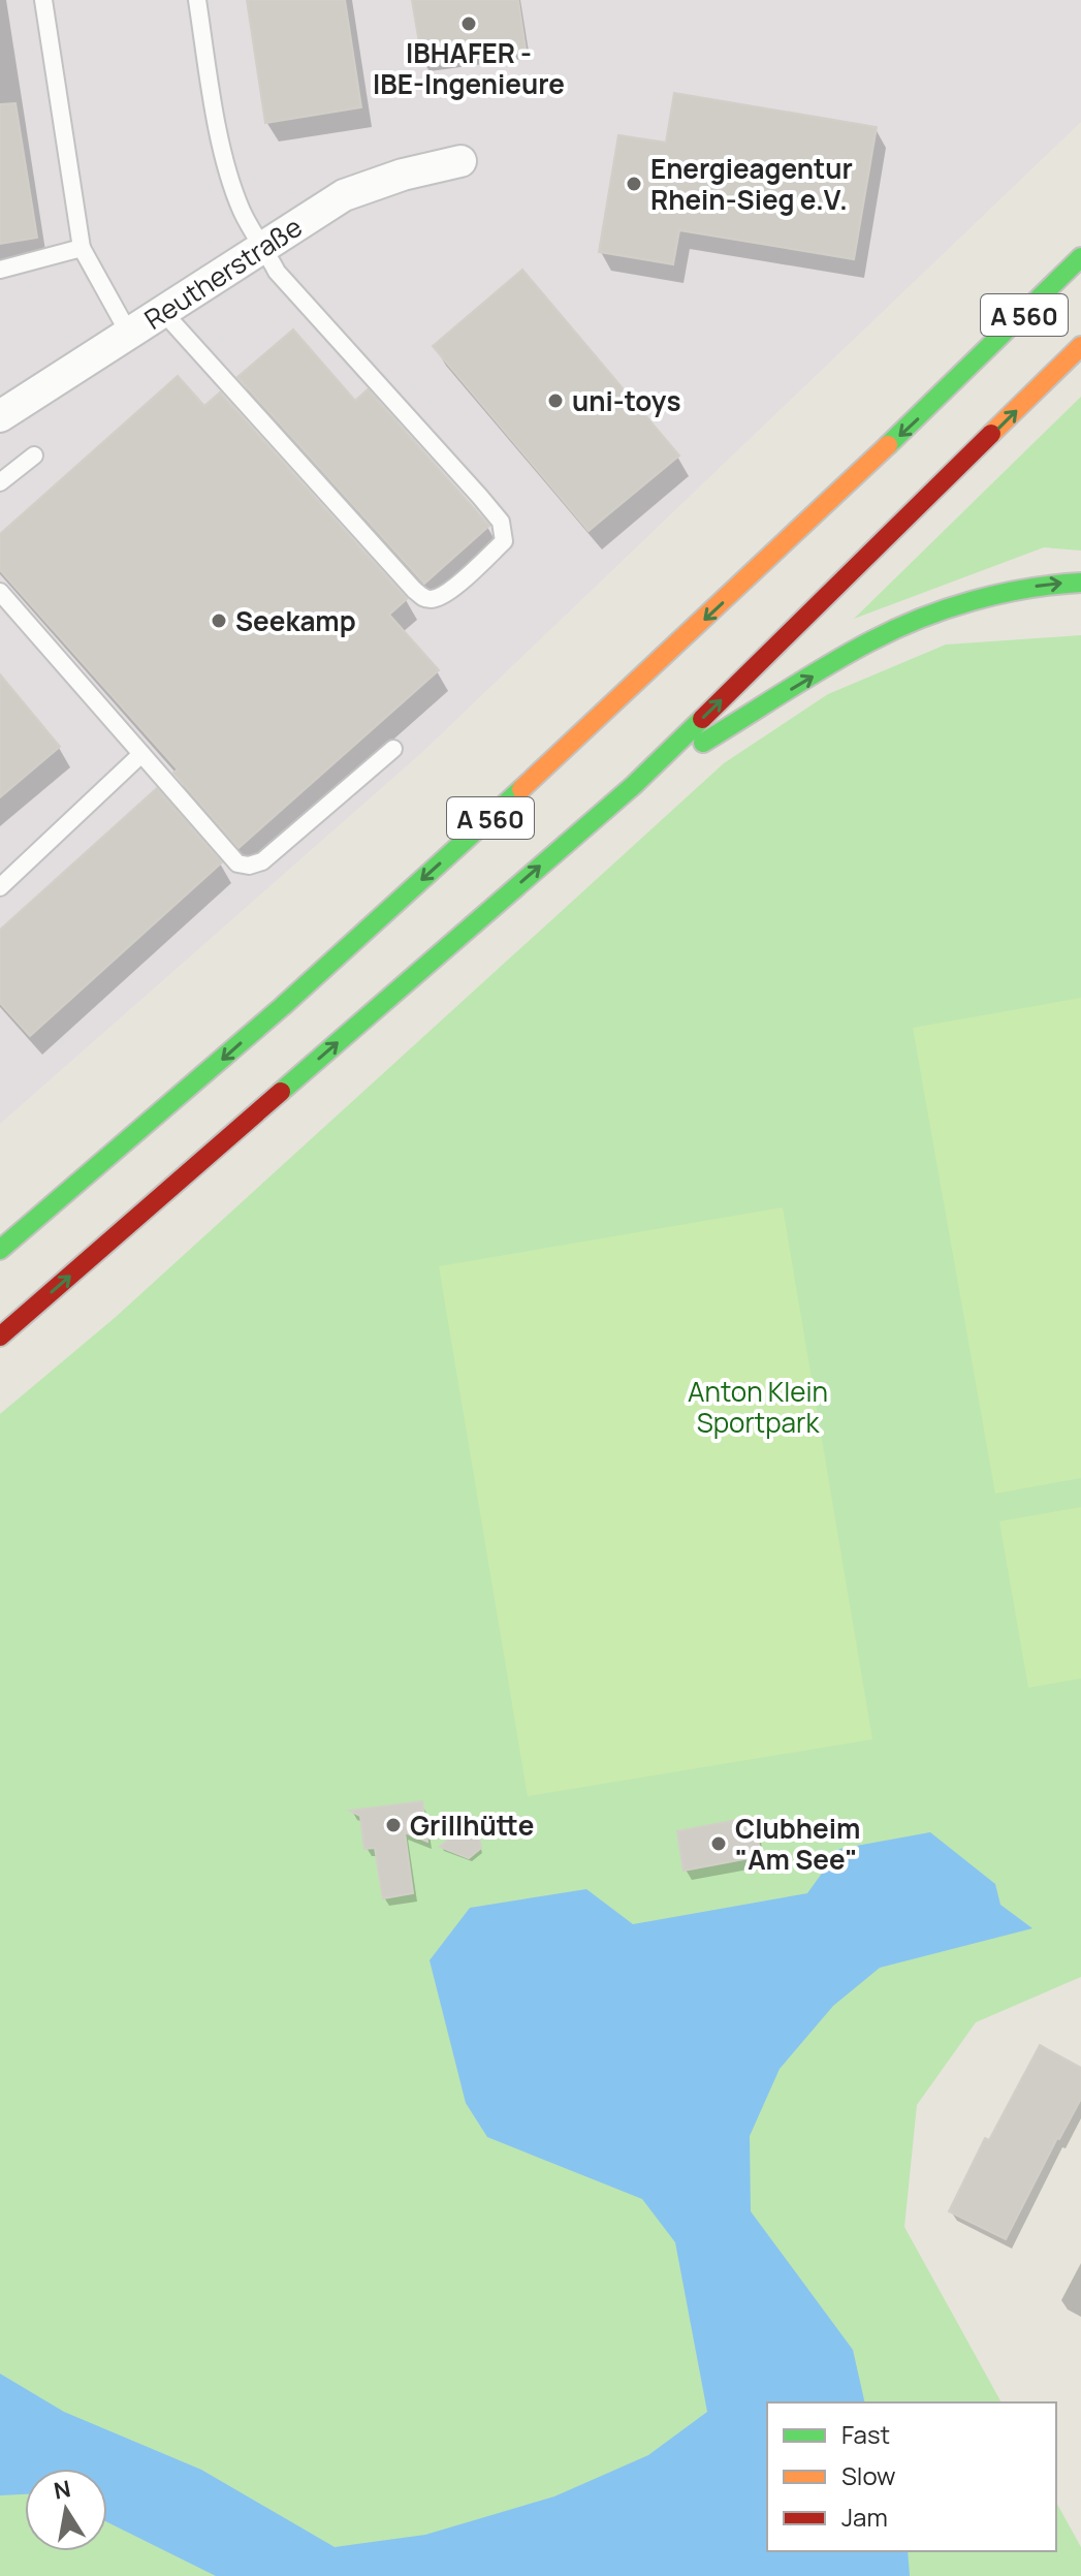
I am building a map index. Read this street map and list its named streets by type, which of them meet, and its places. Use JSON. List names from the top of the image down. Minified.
{"streets":{"highway":["A 560"],"street":["Reutherstraße"]},"parks":["Anton Klein Sportpark"],"places":["IBHAFER - IBE-Ingenieure","Energieagentur Rhein-Sieg e.V.","uni-toys","Seekamp","Grillhütte","Clubheim \"Am See\""],"legend":["Fast","Slow","Jam"],"north":"top"}
